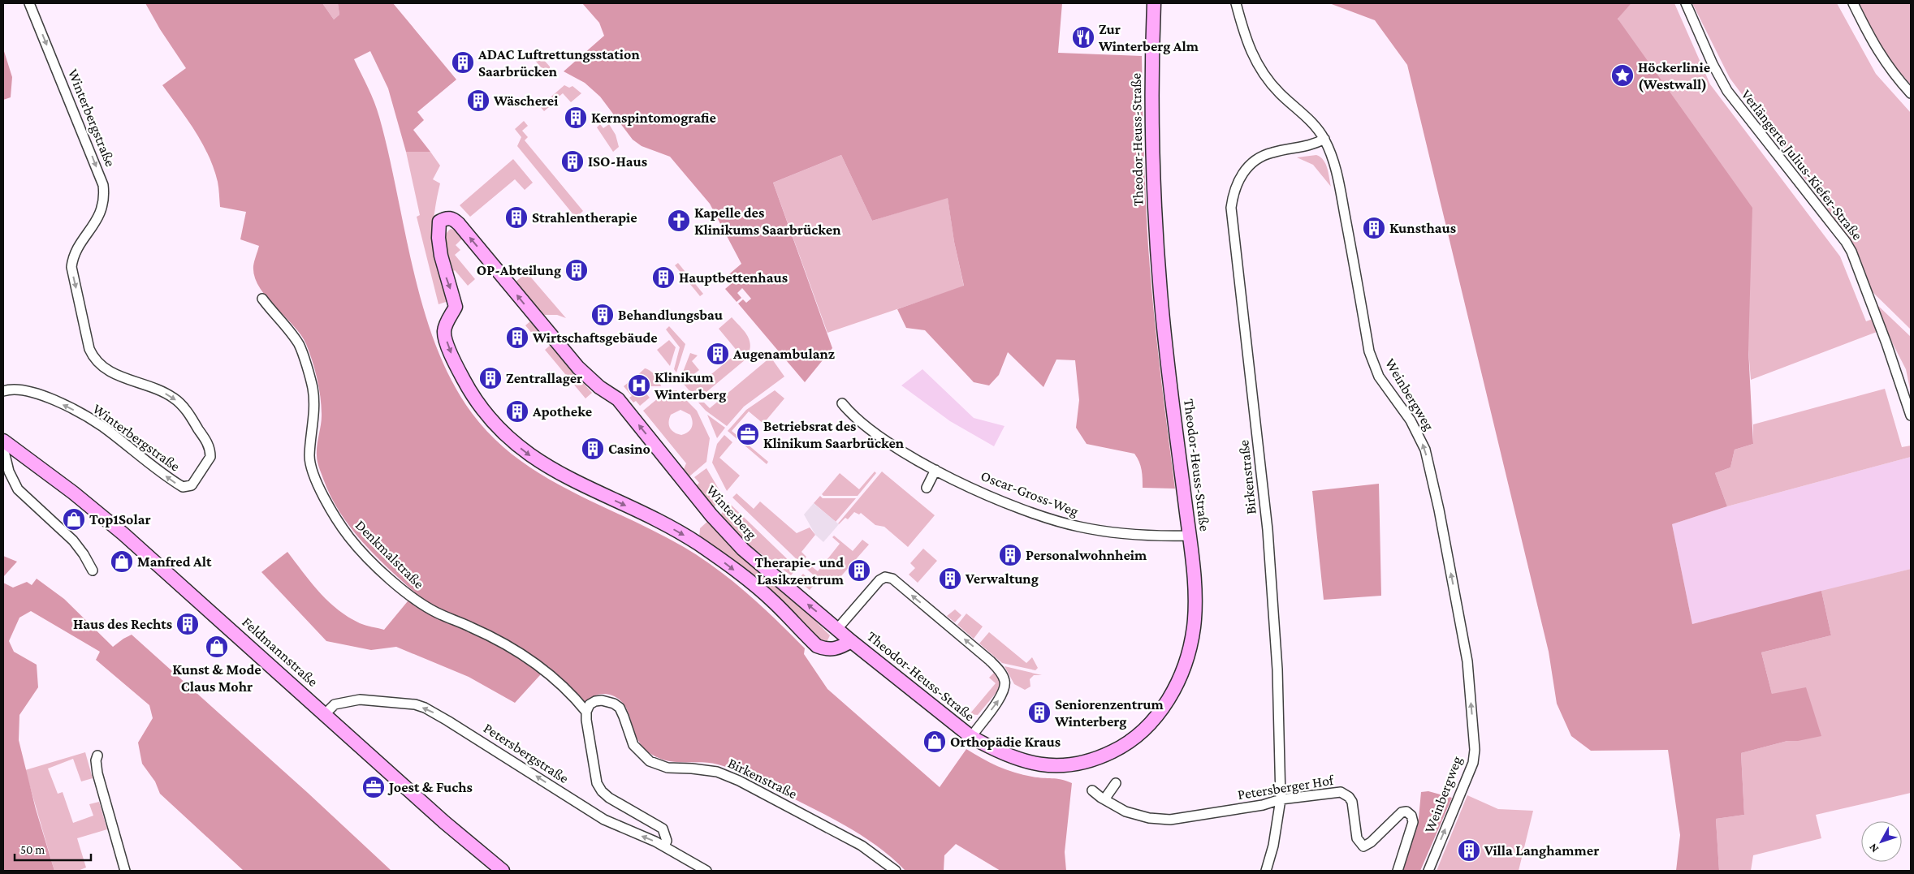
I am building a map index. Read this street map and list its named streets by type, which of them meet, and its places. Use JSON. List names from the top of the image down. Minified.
{"streets":{"street":["Winterbergstraße","Theodor-Heuss-Straße","Verlängerte Julius-Kiefer-Straße","Weinbergweg","Birkenstraße","Oscar-Gross-Weg","Winterberg","Denkmalstraße","Feldmannstraße","Petersbergstraße","Petersberger Hof"]},"crossings":[["Theodor-Heuss-Straße","Oscar-Gross-Weg"],["Theodor-Heuss-Straße","Winterberg"],["Weinbergweg","Birkenstraße"],["Birkenstraße","Denkmalstraße"],["Birkenstraße","Petersberger Hof"],["Feldmannstraße","Petersbergstraße"]],"one_way":["Weinbergweg","Petersbergstraße"],"places":{"restaurant":["Zur Winterberg Alm"],"building":["ADAC Luftrettungsstation Saarbrücken","Wäscherei","Kernspintomografie","ISO-Haus","Strahlentherapie","Kunsthaus","OP-Abteilung","Hauptbettenhaus","Behandlungsbau","Wirtschaftsgebäude","Augenambulanz","Zentrallager","Apotheke","Casino","Personalwohnheim","Therapie- und Lasikzentrum","Verwaltung","Haus des Rechts","Seniorenzentrum Winterberg","Villa Langhammer"],"place":["Höckerlinie (Westwall)"],"church":["Kapelle des Klinikums Saarbrücken"],"hospital":["Klinikum Winterberg"],"office":["Betriebsrat des Klinikum Saarbrücken","Joest & Fuchs"],"shop":["Top1Solar","Manfred Alt","Kunst & Mode Claus Mohr","Orthopädie Kraus"]},"scale_bar":"50 m","north":"bottom left"}
